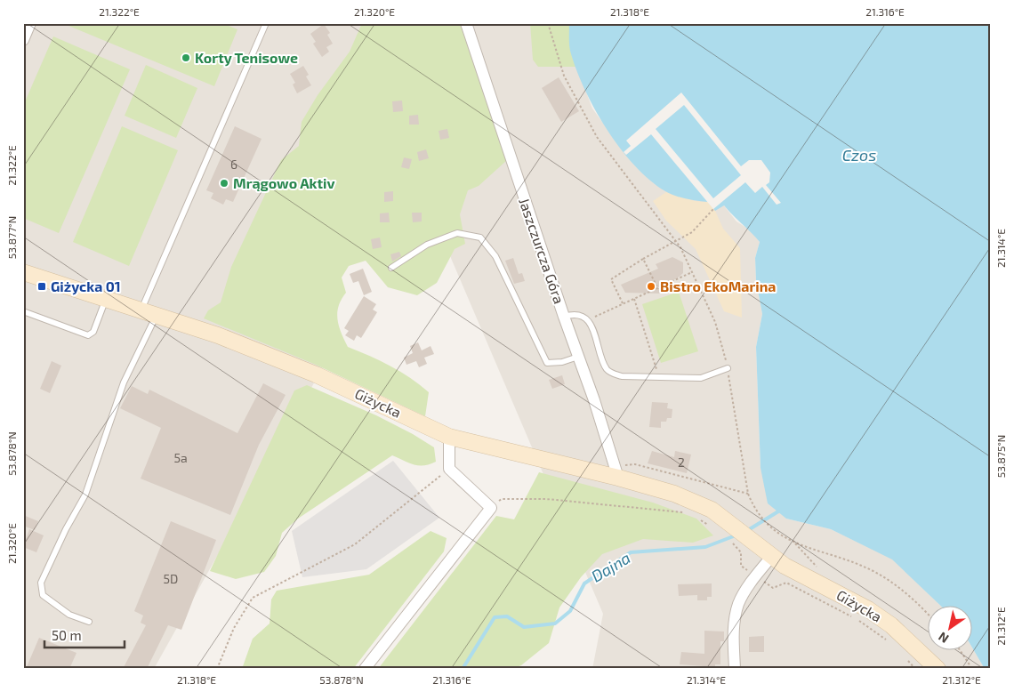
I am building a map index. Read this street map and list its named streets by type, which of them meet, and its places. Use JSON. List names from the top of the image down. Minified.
{"streets":{"street":["Jaszczurcza Góra","Giżycka"]},"crossings":[["Jaszczurcza Góra","Giżycka"]],"water":["Czos","Dajna"],"places":{"other":["Korty Tenisowe","Mrągowo Aktiv","Bistro EkoMarina"],"transit":["Giżycka 01"]},"house_numbers":["6","5a","2","5D"],"scale_bar":"50 m","north":"bottom left","coordinates":["21.322°E","21.320°E","21.318°E","21.316°E","53.877°N","21.314°E","53.878°N","53.875°N","21.312°E"]}
